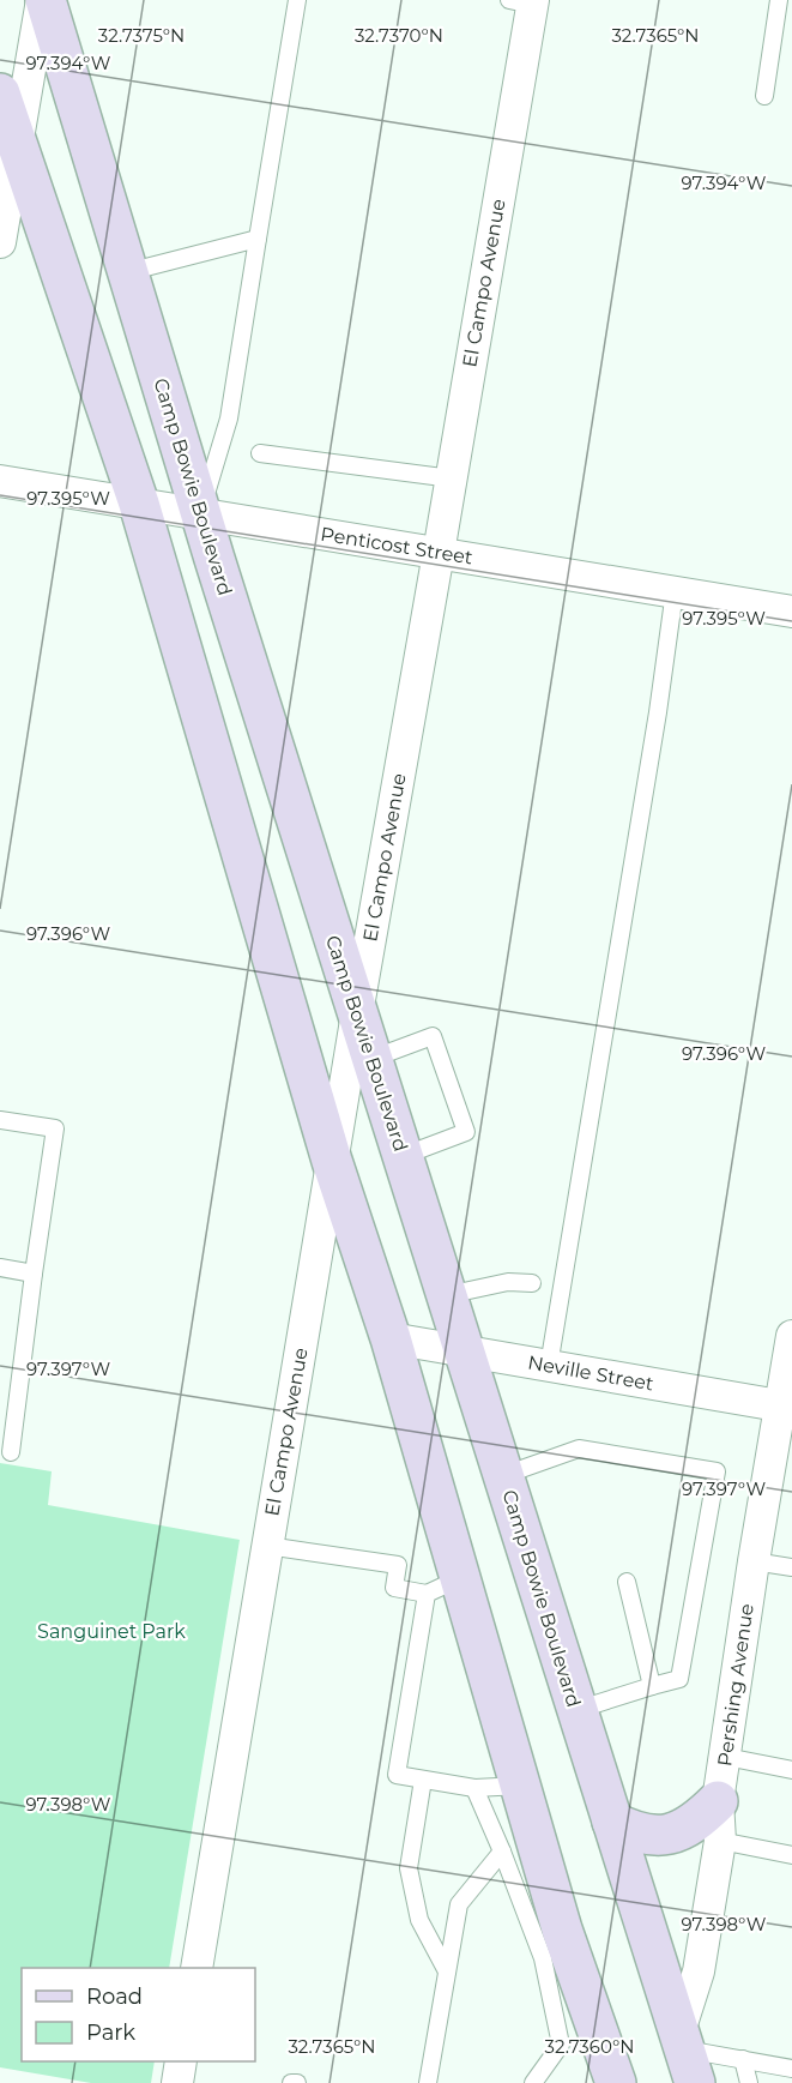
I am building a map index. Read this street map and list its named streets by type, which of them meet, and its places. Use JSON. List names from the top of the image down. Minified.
{"streets":{"main road":["Camp Bowie Boulevard"],"street":["El Campo Avenue","Penticost Street","Neville Street","Pershing Avenue"]},"crossings":[["El Campo Avenue","Camp Bowie Boulevard"],["El Campo Avenue","Penticost Street"],["Camp Bowie Boulevard","Penticost Street"],["Camp Bowie Boulevard","Neville Street"],["Camp Bowie Boulevard","Pershing Avenue"],["Neville Street","Pershing Avenue"]],"parks":["Sanguinet Park"],"legend":["Road","Park"],"coordinates":["32.7370°N","32.7365°N","32.7375°N","97.394°W","97.395°W","97.396°W","97.397°W","97.398°W","32.7360°N"]}
